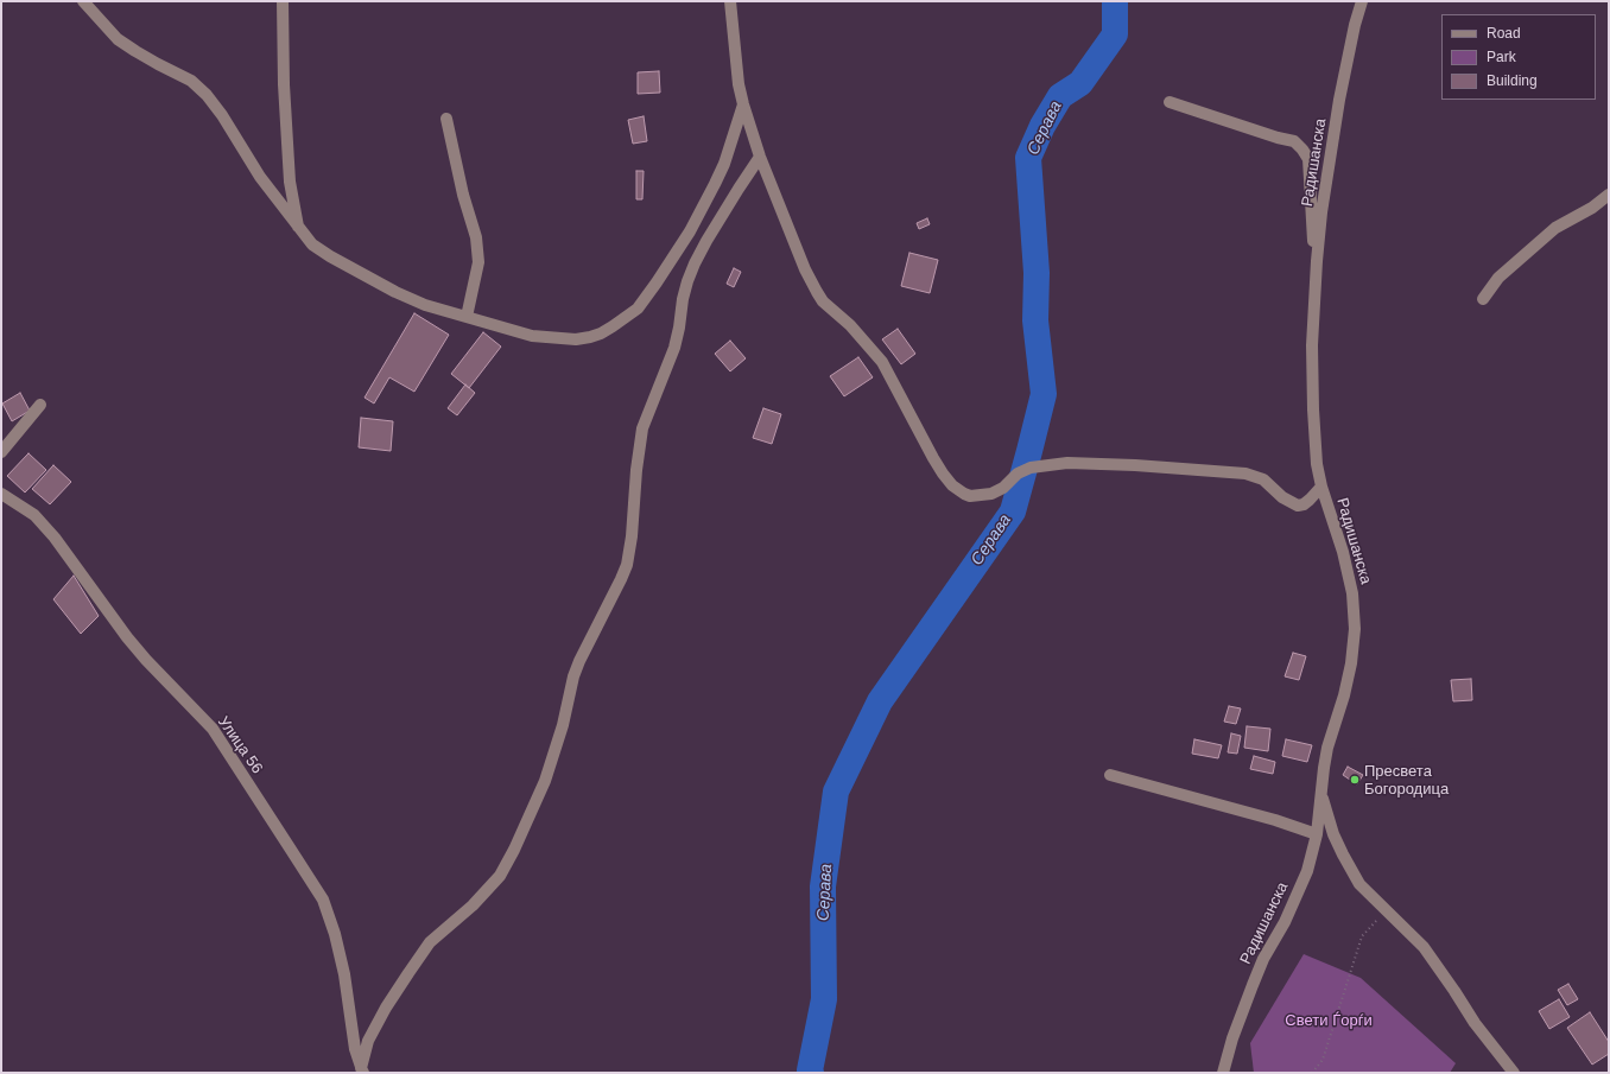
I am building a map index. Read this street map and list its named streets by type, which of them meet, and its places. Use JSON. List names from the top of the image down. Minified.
{"streets":{"street":["Радишанска","Улица 56"]},"water":["Серава"],"parks":["Свети Ѓорѓи"],"places":["Пресвета Богородица"],"legend":["Road","Park","Building"]}
